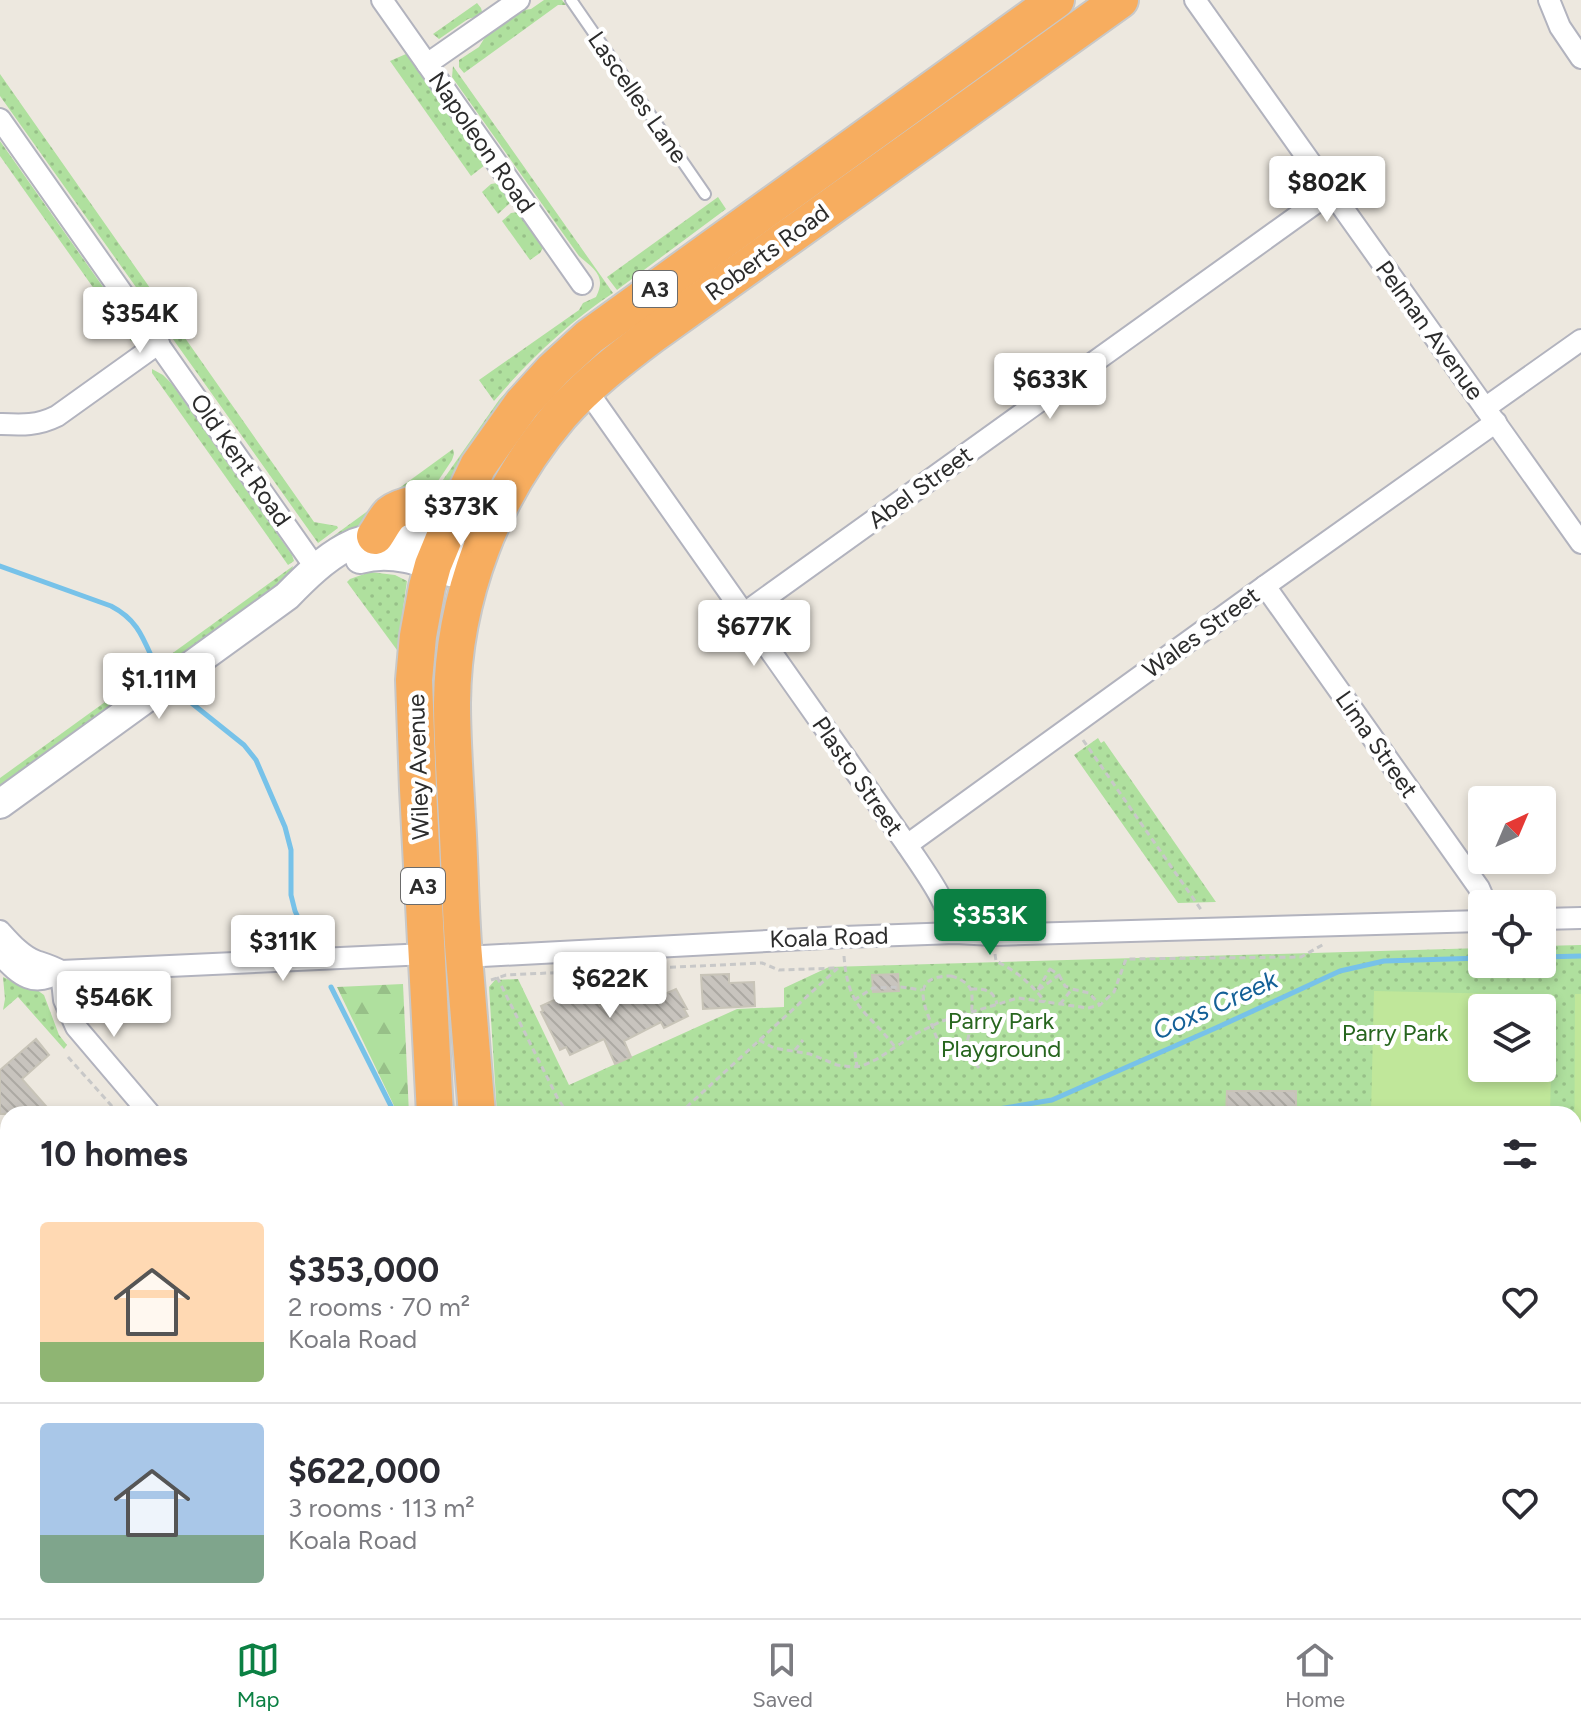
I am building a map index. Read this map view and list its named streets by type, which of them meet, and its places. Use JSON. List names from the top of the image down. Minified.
{"streets":{"highway":["Roberts Road","A3","Wiley Avenue"],"street":["Napoleon Road","Pelman Avenue","Old Kent Road","Abel Street","Wales Street","Lima Street","Plasto Street","Koala Road"],"lane":["Lascelles Lane"]},"crossings":[["Roberts Road","Wiley Avenue"],["Roberts Road","Plasto Street"],["Pelman Avenue","Abel Street"],["Pelman Avenue","Wales Street"],["Abel Street","Plasto Street"],["Wales Street","Lima Street"],["Wales Street","Plasto Street"],["Wiley Avenue","Koala Road"],["Plasto Street","Koala Road"]],"water":["Coxs Creek"],"parks":["Parry Park Playground","Parry Park"],"north":"top right","page":{"price":["$802K","$354K","$633K","$373K","$677K","$1.11M","$353K","$311K","$622K","$546K"],"heading":"10 homes","list":[{"name":"$353,000","note":"2 rooms · 70 m² · Koala Road"},{"name":"$622,000","note":"3 rooms · 113 m² · Koala Road"}],"tabs":["Map","Saved","Home"]}}
